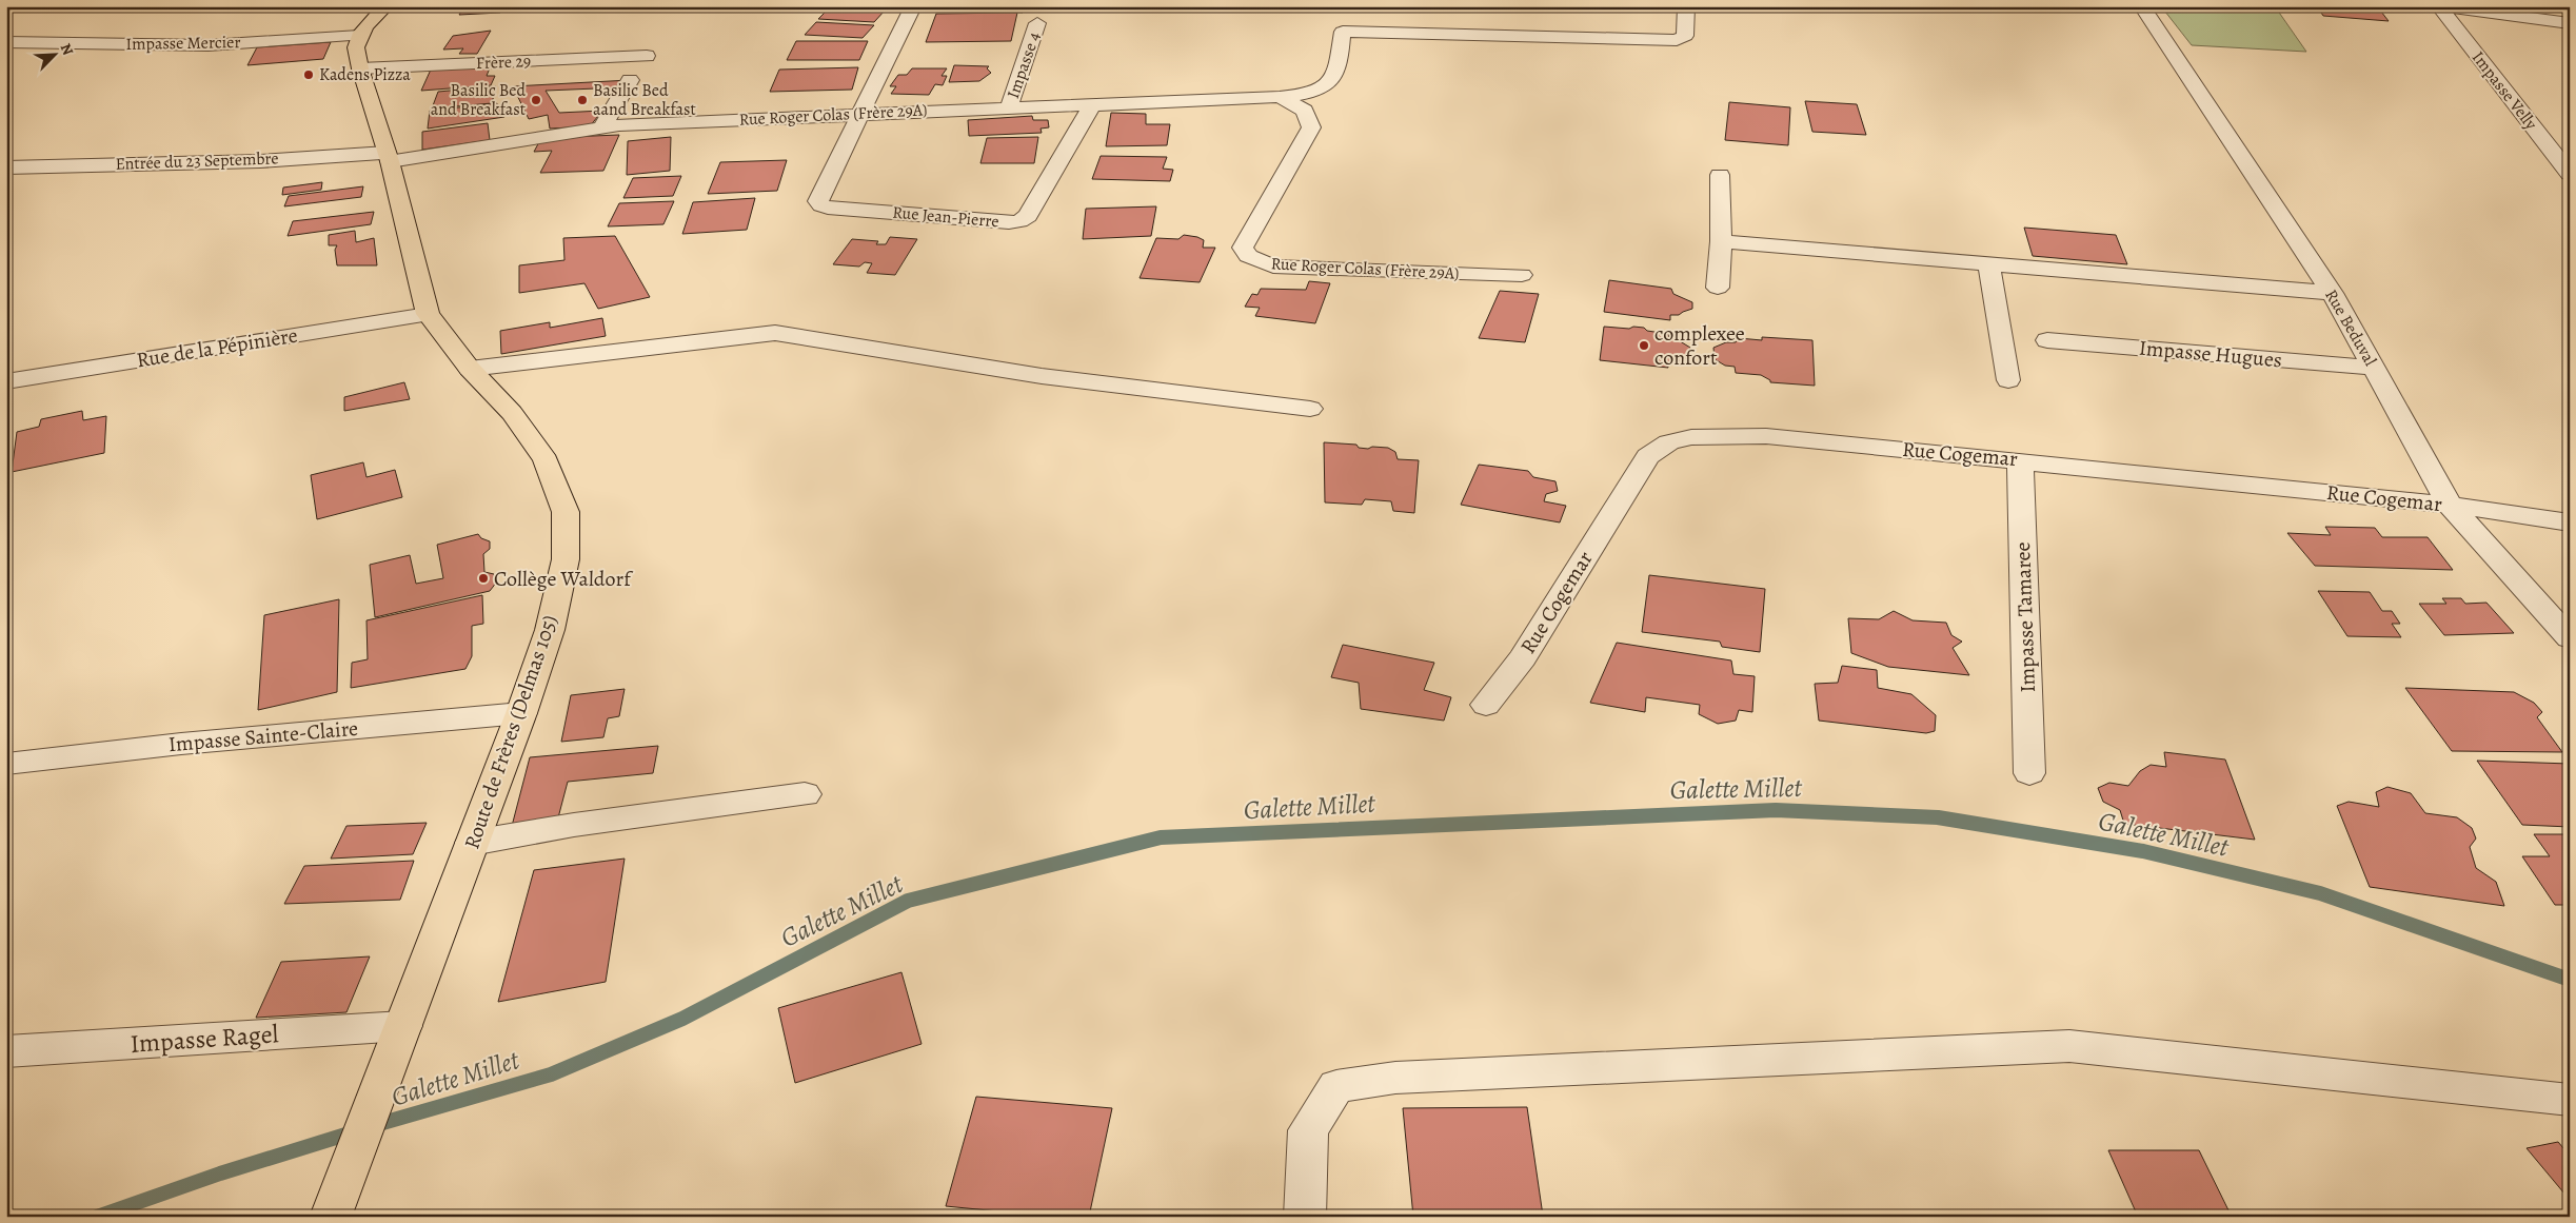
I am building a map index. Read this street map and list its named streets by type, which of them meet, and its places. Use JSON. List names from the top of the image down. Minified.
{"streets":{"main road":["Route de Frères (Delmas 105)"],"street":["Impasse Mercier","Frère 29","Impasse 4","Impasse Velly","Rue Roger Colas (Frère 29A)","Entrée du 23 Septembre","Rue Jean-Pierre","Rue Beduval","Rue de la Pépinière","Impasse Hugues","Rue Cogemar","Impasse Tamaree","Impasse Sainte-Claire","Impasse Ragel"]},"crossings":[["Impasse Mercier","Route de Frères (Delmas 105)"],["Frère 29","Route de Frères (Delmas 105)"],["Impasse 4","Rue Roger Colas (Frère 29A)"],["Rue Roger Colas (Frère 29A)","Entrée du 23 Septembre"],["Rue Roger Colas (Frère 29A)","Rue Jean-Pierre"],["Rue Roger Colas (Frère 29A)","Route de Frères (Delmas 105)"],["Entrée du 23 Septembre","Route de Frères (Delmas 105)"],["Rue Beduval","Impasse Hugues"],["Rue Beduval","Rue Cogemar"],["Rue de la Pépinière","Route de Frères (Delmas 105)"],["Rue Cogemar","Impasse Tamaree"],["Route de Frères (Delmas 105)","Impasse Sainte-Claire"],["Route de Frères (Delmas 105)","Impasse Ragel"]],"water":["Galette Millet"],"places":["Kadens Pizza","Basilic Bed and Breakfast","Basilic Bed aand Breakfast","complexee confort","Collège Waldorf"],"north":"top right"}
